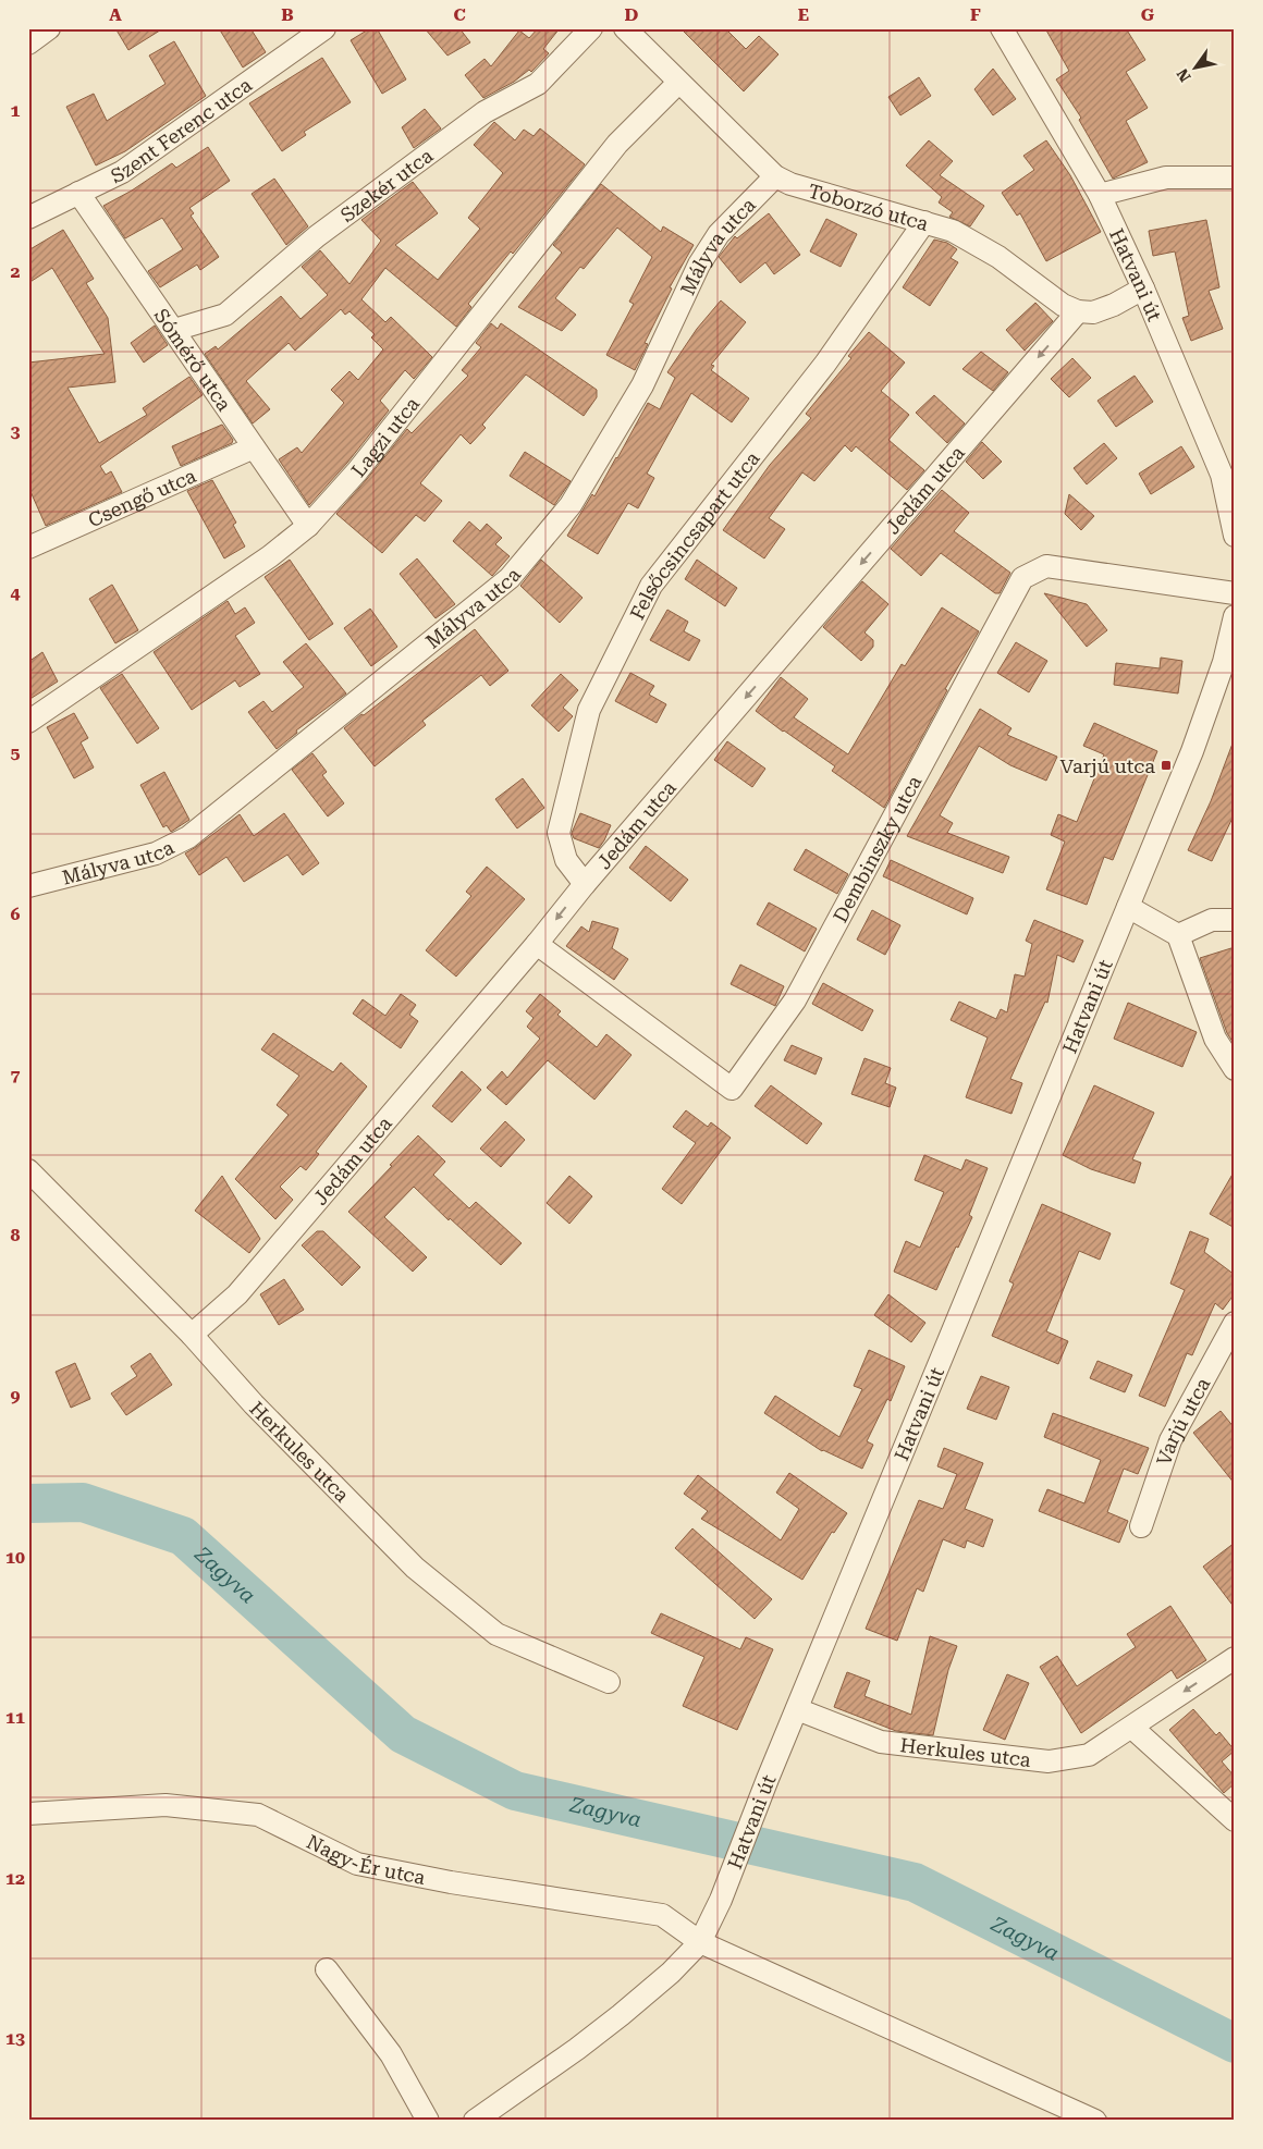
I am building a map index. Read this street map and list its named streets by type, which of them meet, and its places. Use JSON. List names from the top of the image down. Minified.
{"streets":{"street":["Szent Ferenc utca","Szekér utca","Toborzó utca","Mályva utca","Hatvani út","Sómérő utca","Lagzi utca","Jedám utca","Csengő utca","Felsőcsincsapart utca","Dembinszky utca","Varjú utca","Herkules utca","Nagy-Ér utca"]},"crossings":[["Szent Ferenc utca","Sómérő utca"],["Szekér utca","Sómérő utca"],["Toborzó utca","Mályva utca"],["Toborzó utca","Lagzi utca"],["Toborzó utca","Jedám utca"],["Toborzó utca","Felsőcsincsapart utca"],["Hatvani út","Herkules utca"],["Hatvani út","Nagy-Ér utca"],["Sómérő utca","Lagzi utca"],["Sómérő utca","Csengő utca"],["Jedám utca","Felsőcsincsapart utca"],["Jedám utca","Dembinszky utca"],["Jedám utca","Herkules utca"]],"one_way":["Jedám utca"],"water":["Zagyva"],"places":{"transit":["Varjú utca"]},"north":"bottom left","grid":{"columns":["A","B","C","D","E","F","G"],"rows":["1","2","3","4","5","6","7","8","9","10","11","12","13"]}}
